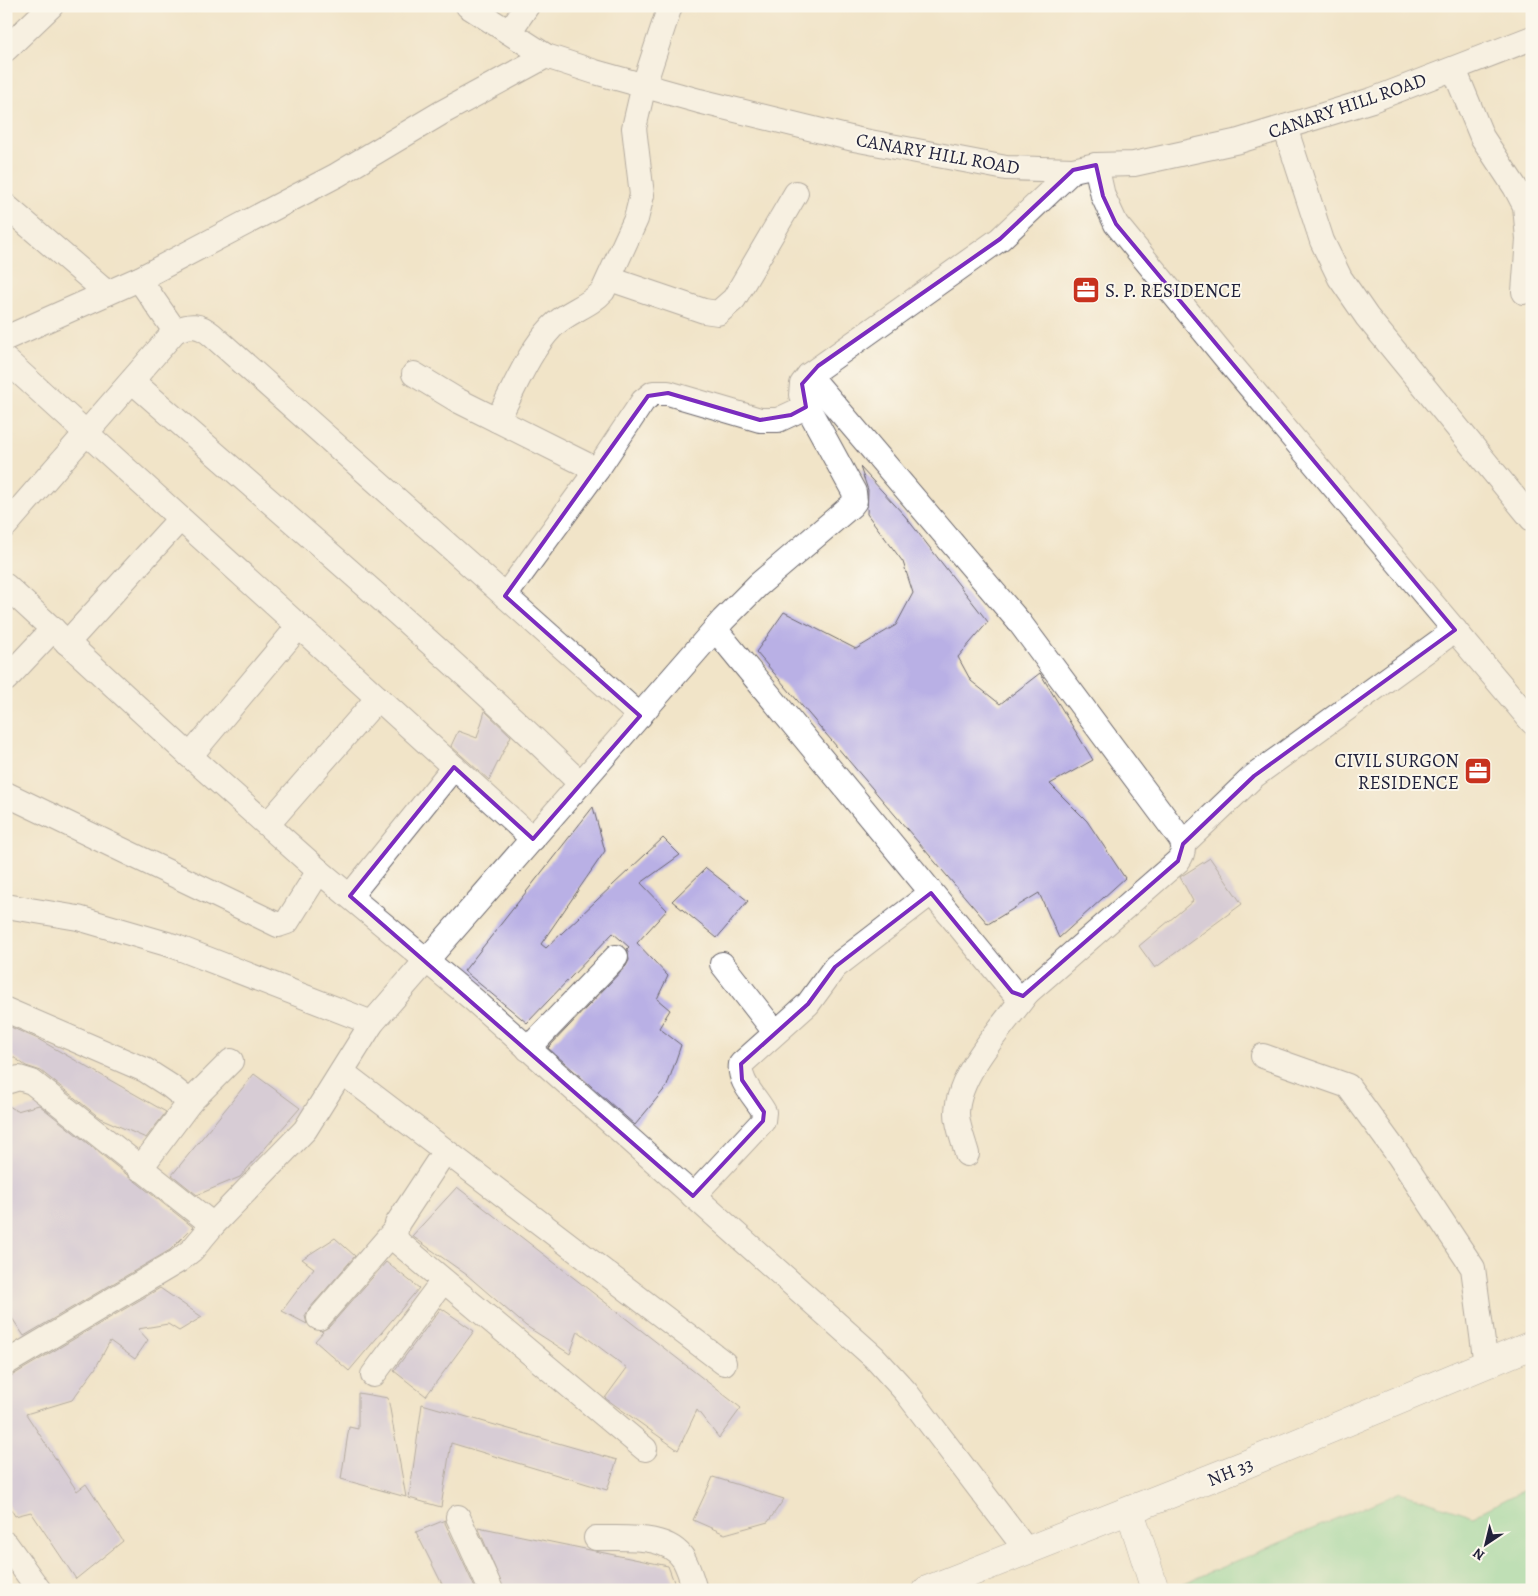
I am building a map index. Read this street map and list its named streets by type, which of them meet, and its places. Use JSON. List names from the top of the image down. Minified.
{"streets":{"main road":["NH 33"],"street":["CANARY HILL ROAD"]},"places":{"office":["S. P. RESIDENCE","CIVIL SURGON RESIDENCE"]},"north":"bottom left"}
